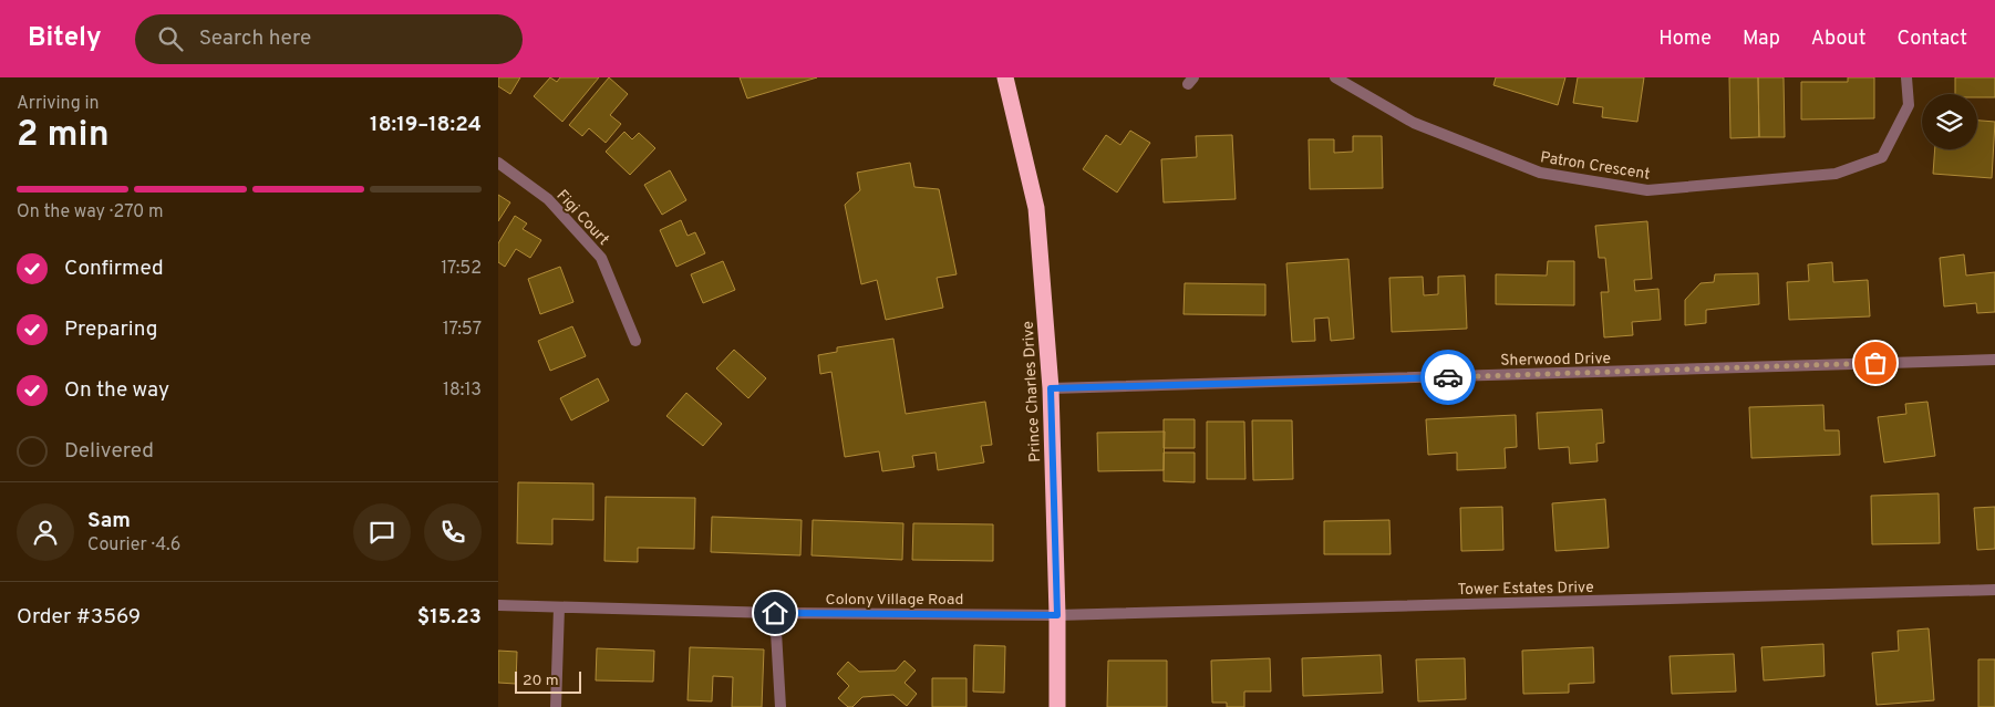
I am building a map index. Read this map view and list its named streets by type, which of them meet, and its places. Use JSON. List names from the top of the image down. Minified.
{"streets":{"highway":["Prince Charles Drive"],"street":["Patron Crescent","Figi Court","Sherwood Drive","Tower Estates Drive","Colony Village Road"]},"crossings":[["Sherwood Drive","Prince Charles Drive"],["Prince Charles Drive","Tower Estates Drive"],["Prince Charles Drive","Colony Village Road"],["Tower Estates Drive","Colony Village Road"]],"scale_bar":"20 m","page":{"header":"Bitely","search":"Search here","nav":["Home","Map","About","Contact"],"heading":["2 min","Arriving in","18:19–18:24"],"panel":["Sam","Courier · 4.6","Order #3569","$15.23"],"bar":"On the way · 270 m","list":[["Confirmed","17:52"],["Preparing","17:57"],["On the way","18:13"],"Delivered"],"scale":"20 m"}}
